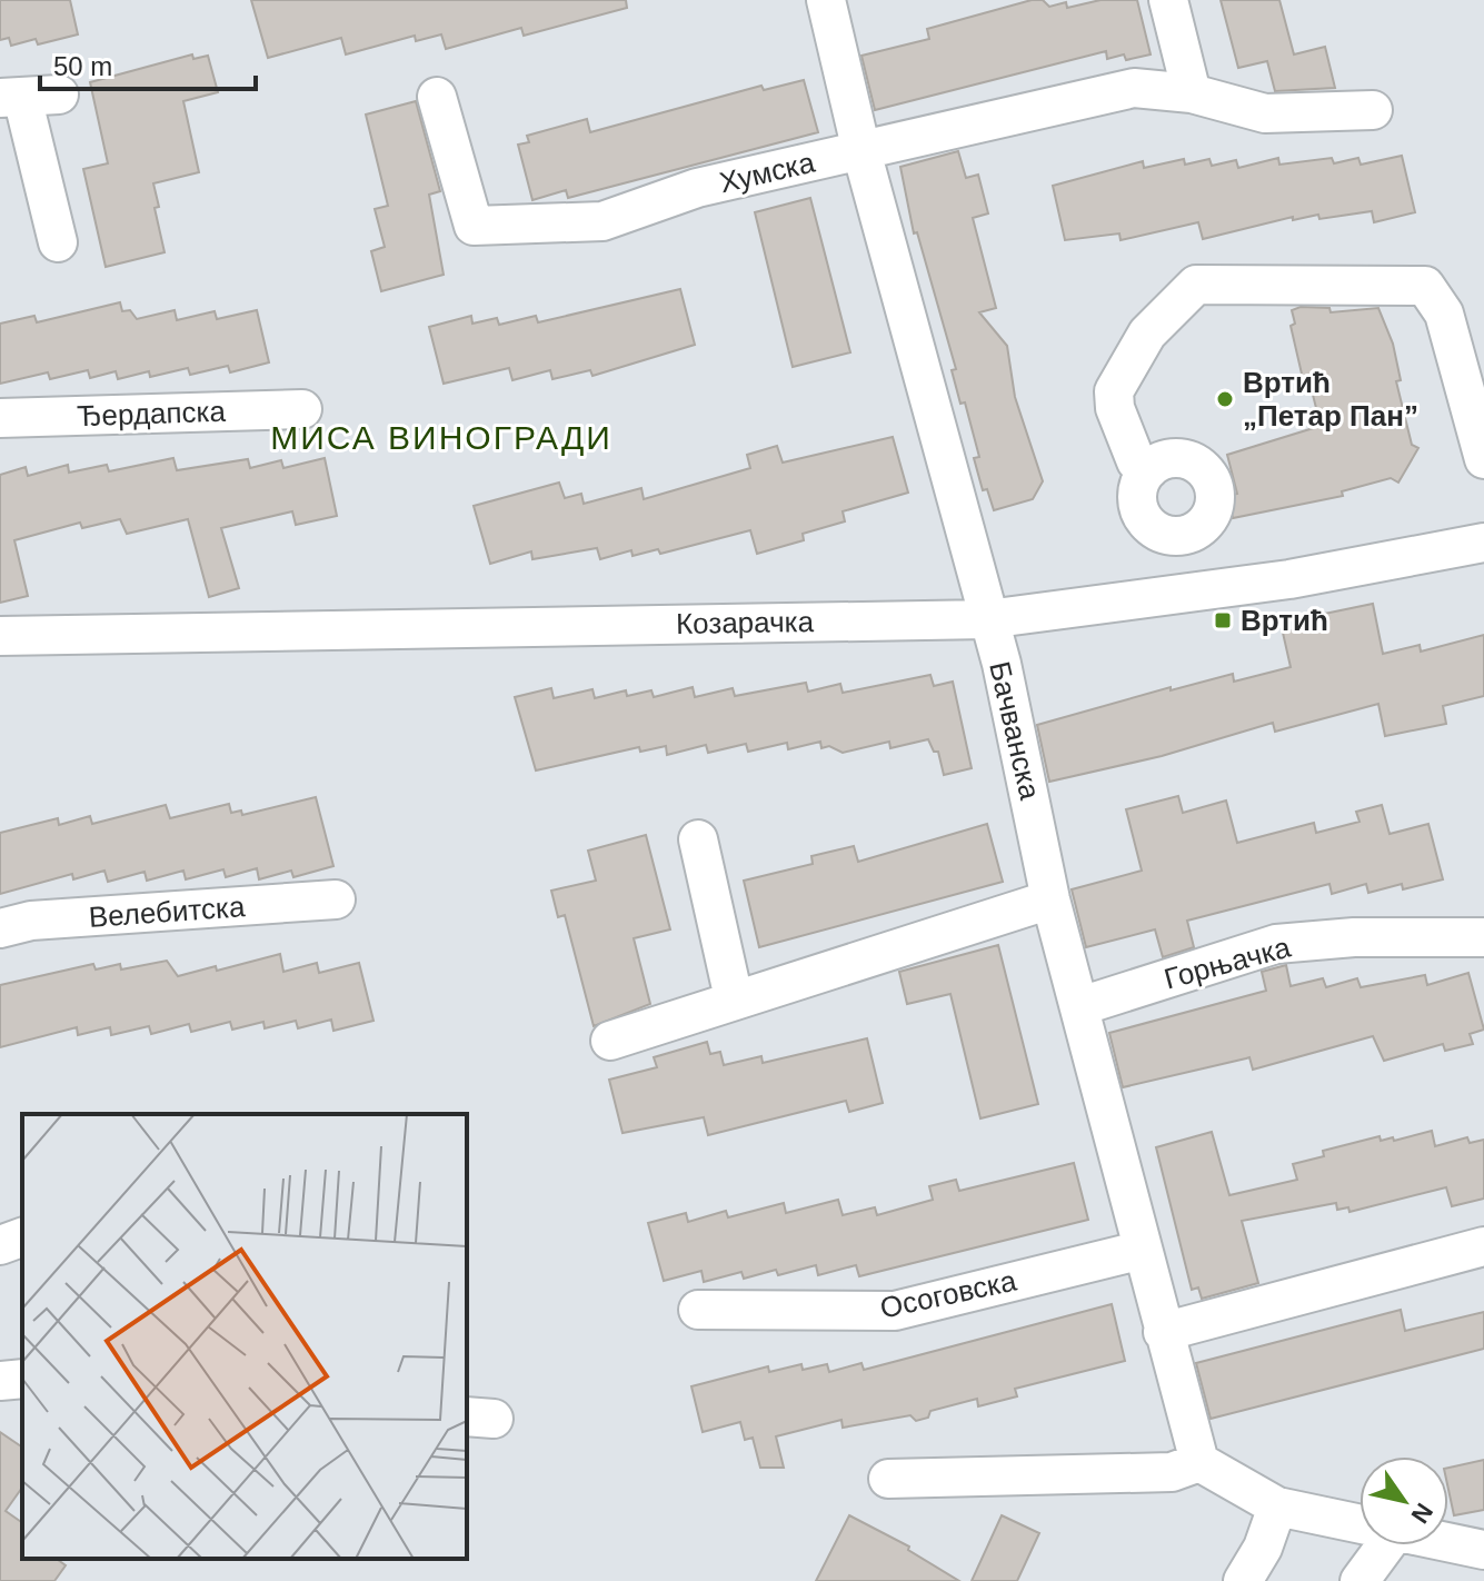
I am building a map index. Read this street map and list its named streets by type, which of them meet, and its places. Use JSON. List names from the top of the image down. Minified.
{"streets":{"street":["Хумска","Ђердапска","Козарачка","Бачванска","Велебитска","Горњачка","Осоговска"]},"crossings":[["Хумска","Бачванска"],["Козарачка","Бачванска"],["Бачванска","Горњачка"],["Бачванска","Осоговска"]],"districts":["МИСА ВИНОГРАДИ"],"places":{"other":["Вртић „Петар Пан”"],"transit":["Вртић"]},"scale_bar":"50 m","north":"bottom right"}
